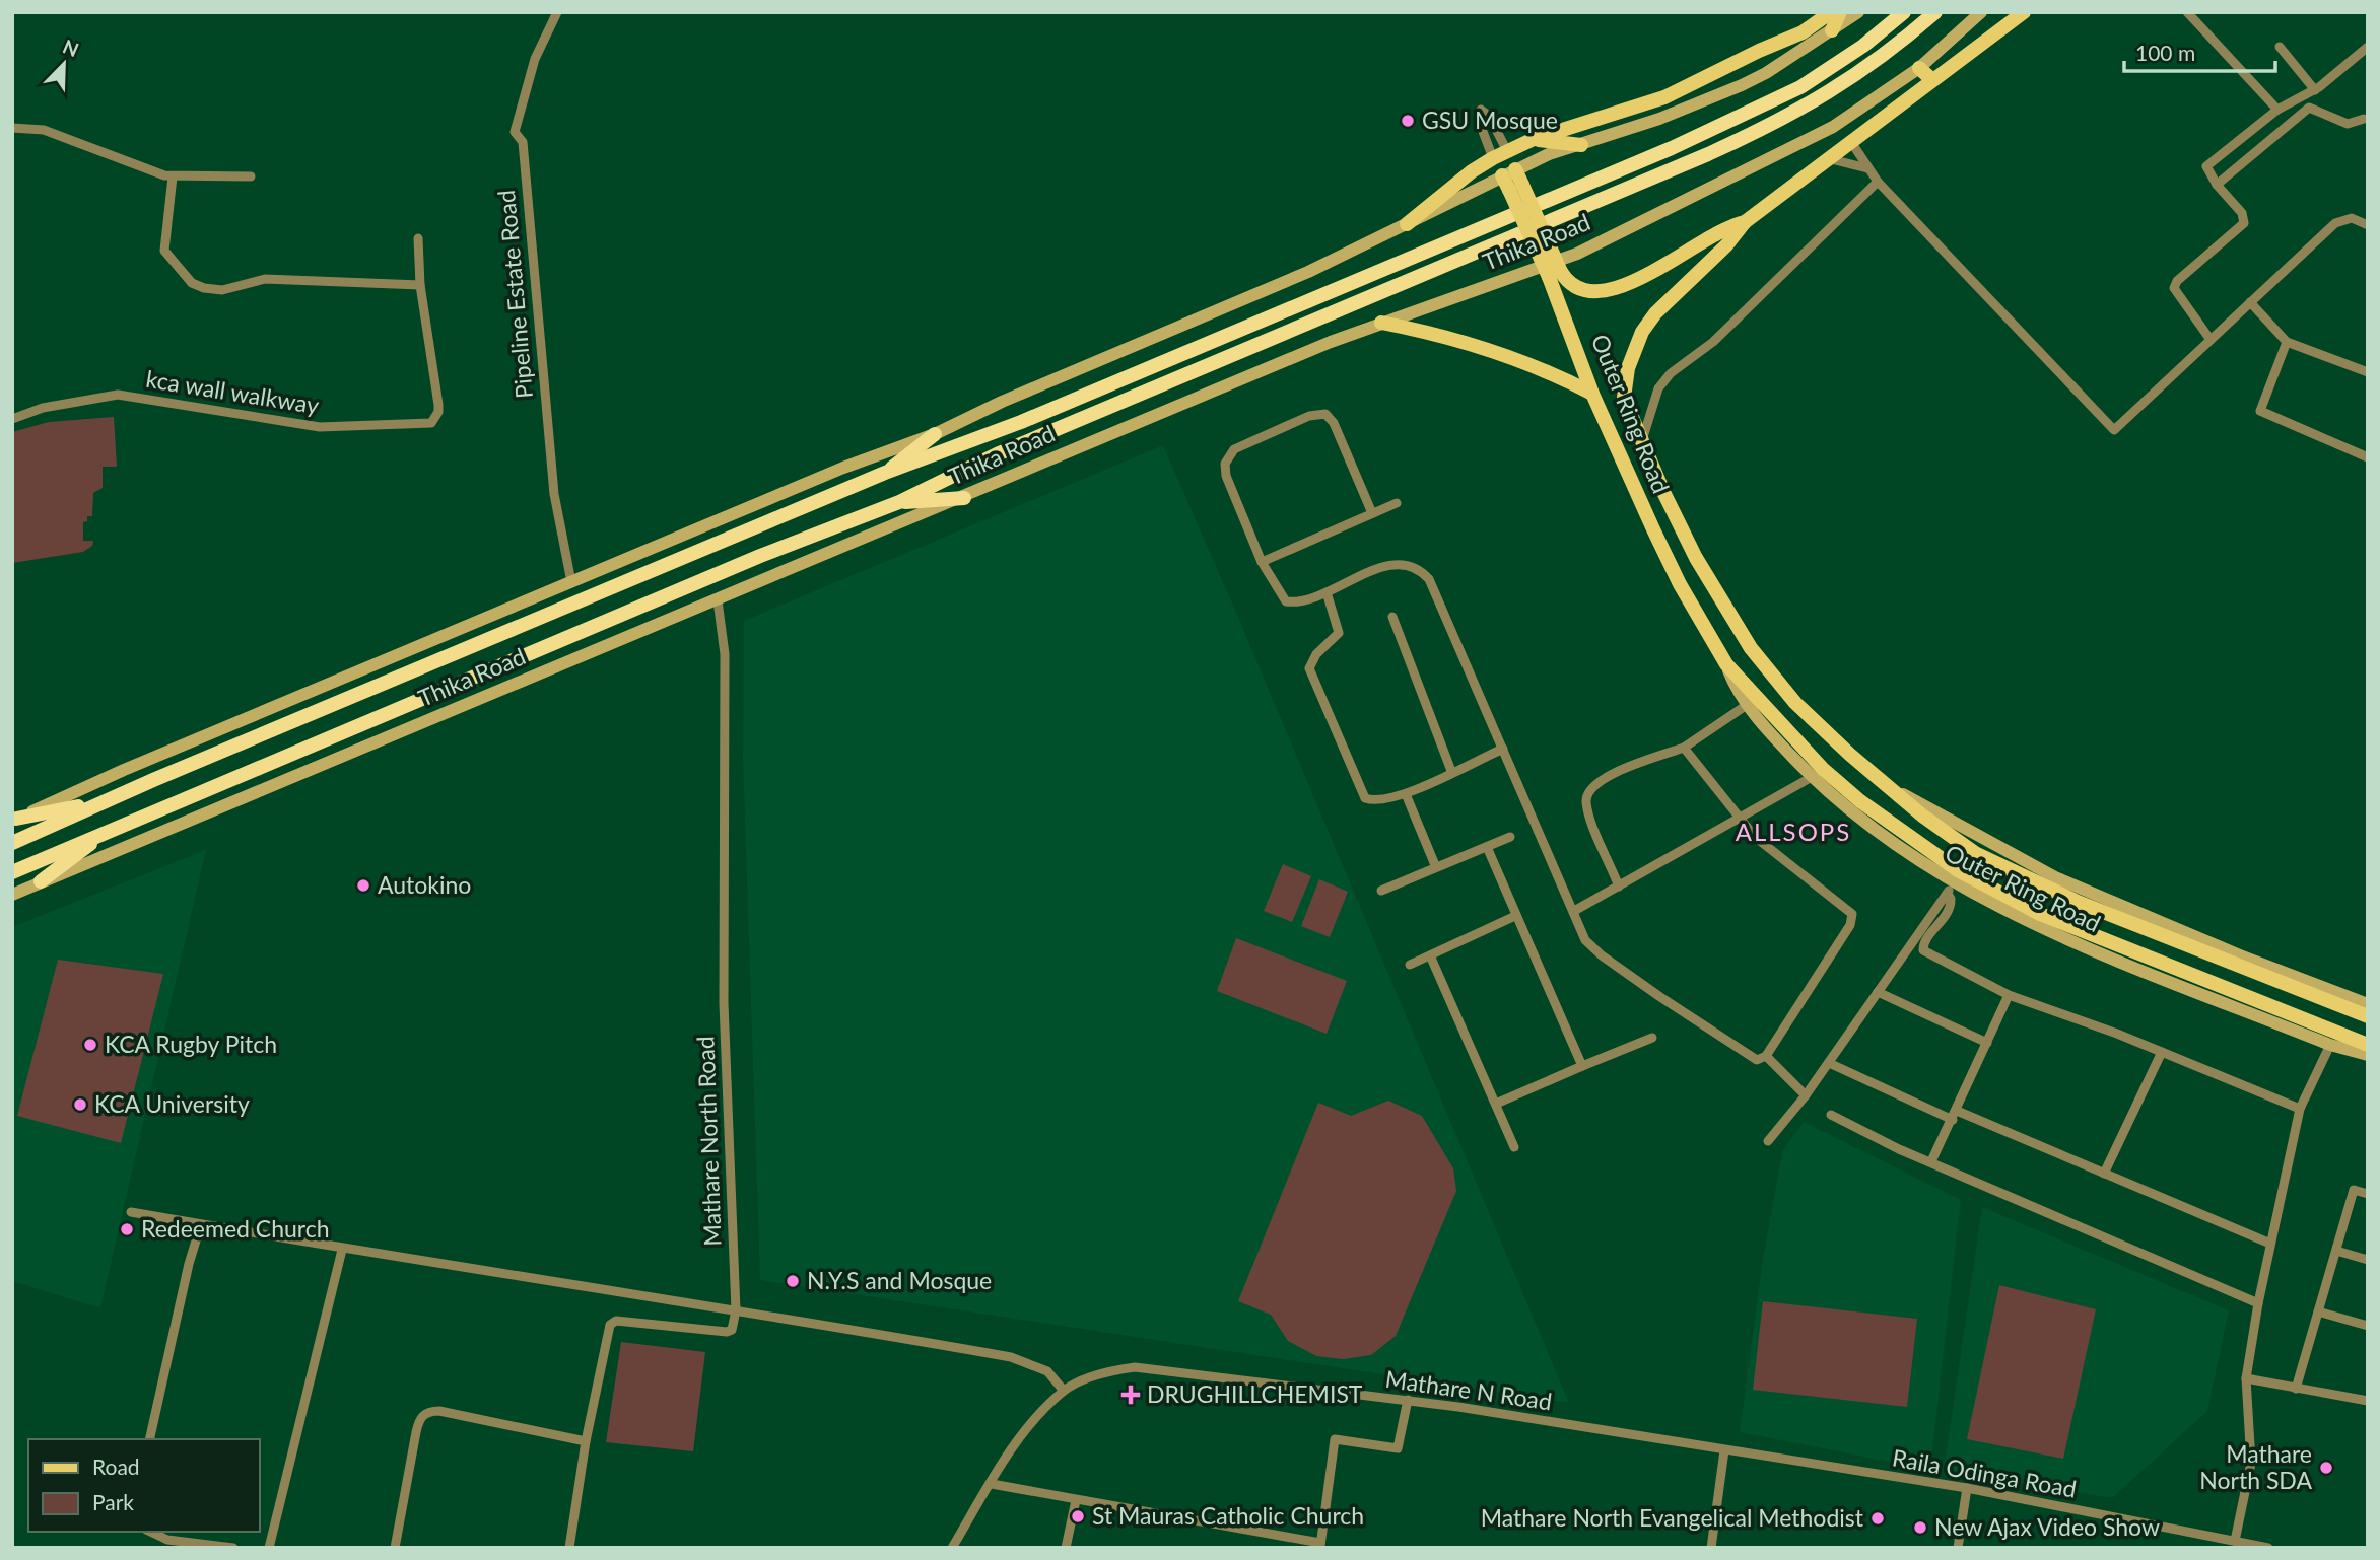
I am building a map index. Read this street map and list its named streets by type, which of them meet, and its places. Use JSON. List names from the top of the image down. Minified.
{"streets":{"highway":["Thika Road"],"main road":["Outer Ring Road"],"street":["Pipeline Estate Road","kca wall walkway","Mathare North Road","Mathare N Road","Raila Odinga Road"]},"crossings":[["Thika Road","Pipeline Estate Road"],["Thika Road","Outer Ring Road"],["Thika Road","Mathare North Road"],["Mathare N Road","Raila Odinga Road"]],"districts":["ALLSOPS"],"places":{"other":["GSU Mosque","Autokino","KCA Rugby Pitch","KCA University","Redeemed Church","N.Y.S and Mosque","Mathare North SDA","St Mauras Catholic Church","Mathare North Evangelical Methodist","New Ajax Video Show"],"health":["DRUGHILLCHEMIST"]},"legend":["Road","Park"],"scale_bar":"100 m","north":"top right"}
